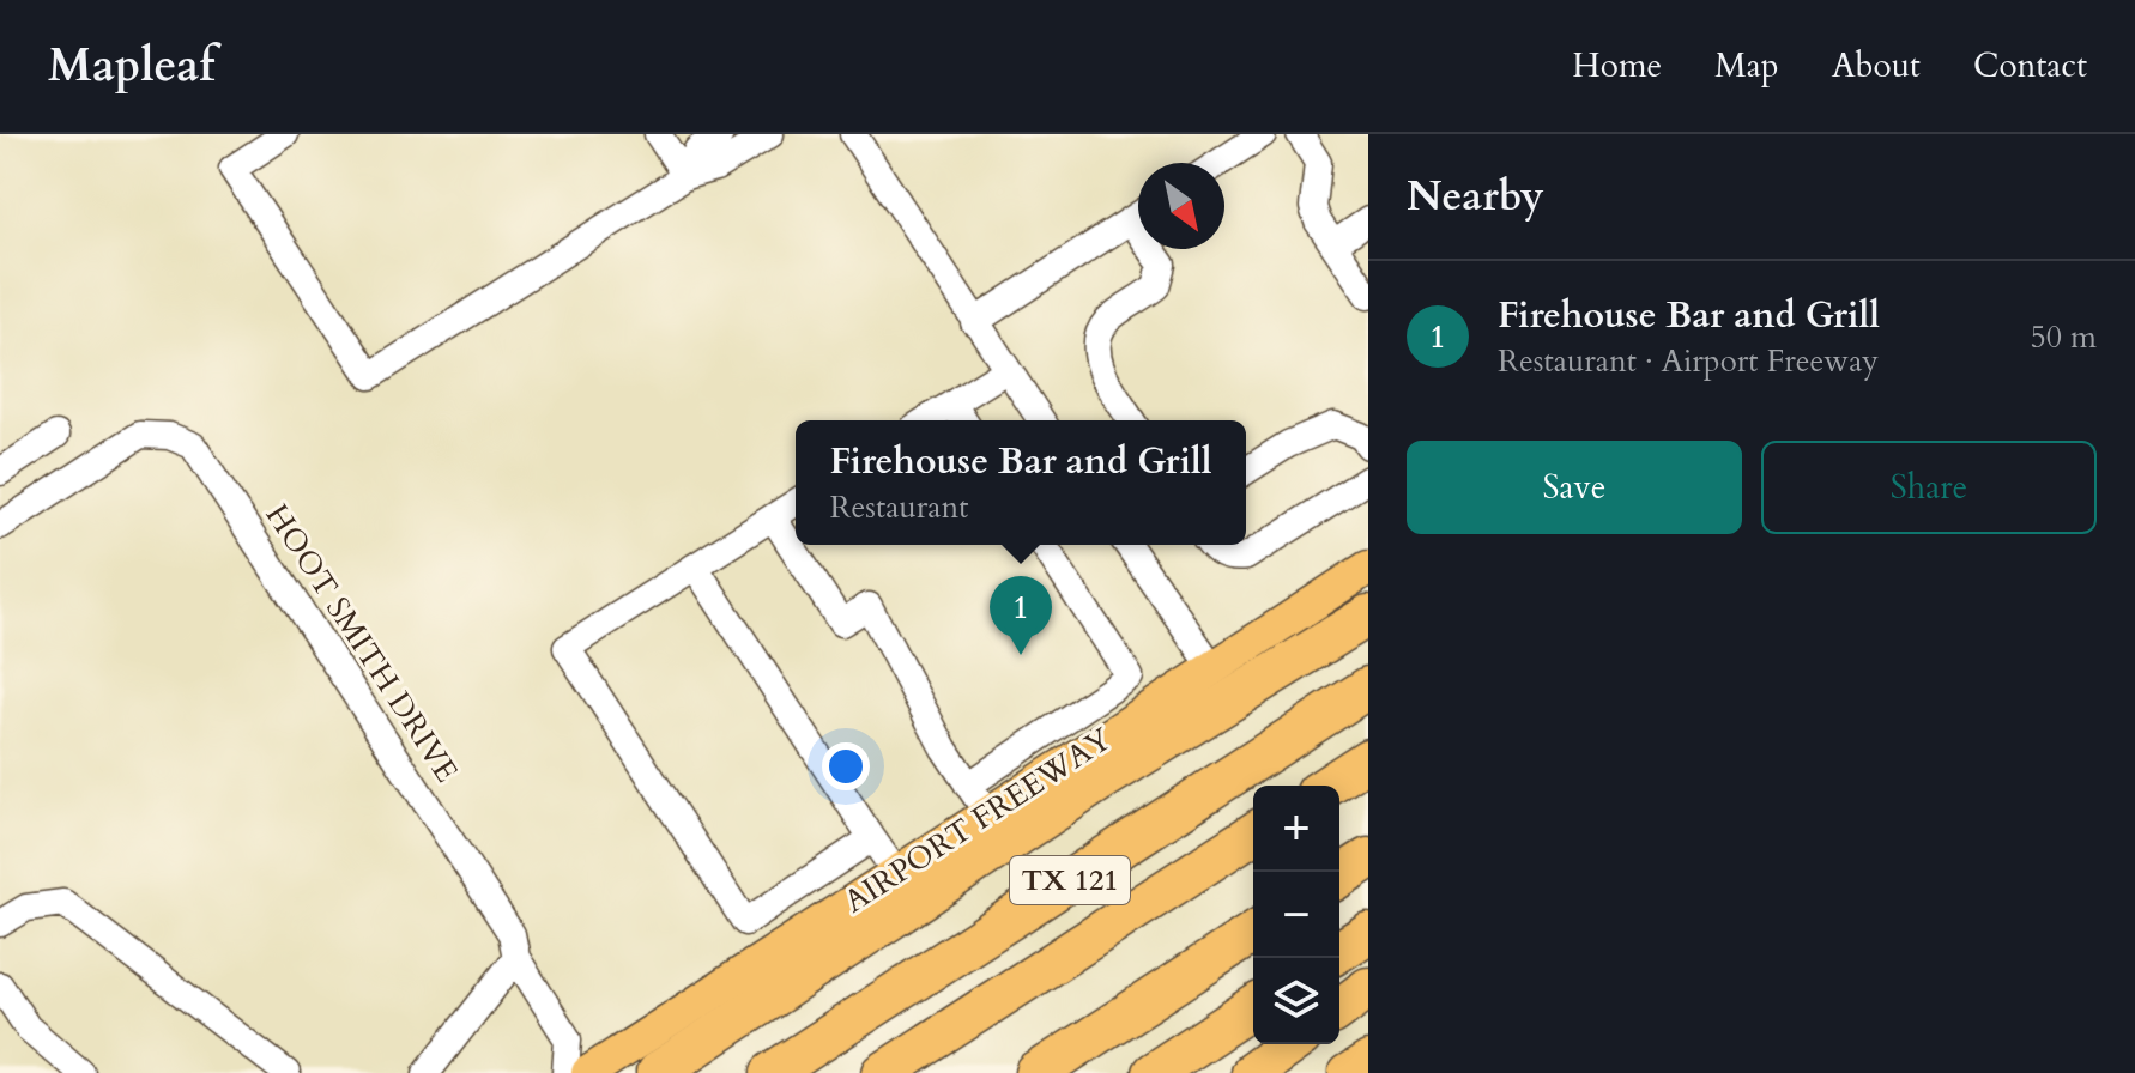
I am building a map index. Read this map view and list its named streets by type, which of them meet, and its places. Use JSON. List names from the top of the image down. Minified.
{"streets":{"highway":["TX 121"],"main road":["AIRPORT FREEWAY"],"street":["HOOT SMITH DRIVE"]},"north":"bottom right","page":{"header":"Mapleaf","nav":["Home","Map","About","Contact"],"heading":"Nearby","list":[{"mark":"1","name":"Firehouse Bar and Grill","note":"Restaurant · Airport Freeway","value":"50 m"}],"buttons":["Save","Share"],"popup":["Firehouse Bar and Grill","Restaurant"],"pins":"1","map_buttons":["+","−"]}}
